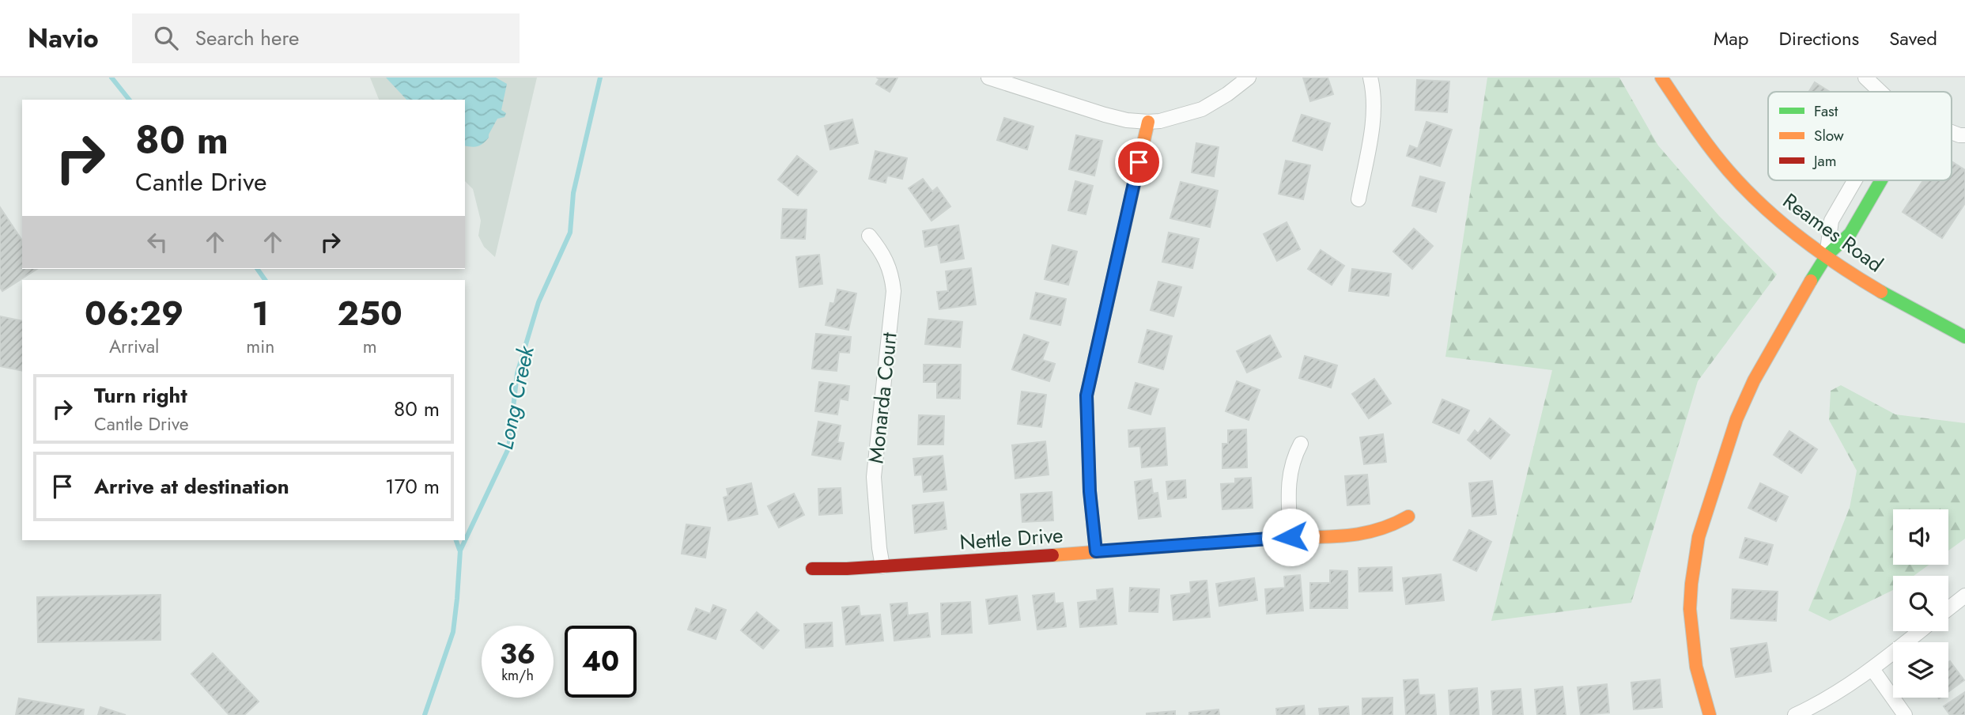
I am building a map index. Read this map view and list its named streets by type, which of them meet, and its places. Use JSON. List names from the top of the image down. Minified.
{"streets":{"street":["Reames Road","Monarda Court","Nettle Drive"]},"crossings":[["Monarda Court","Nettle Drive"]],"water":["Long Creek"],"legend":["Fast","Slow","Jam"],"page":{"header":"Navio","search":"Search here","nav":["Map","Directions","Saved"],"turn":["80 m","Cantle Drive"],"eta":["06:29","Arrival","1","min","250","m"],"list":[{"name":"Turn right","note":"Cantle Drive","value":"80 m"},{"name":"Arrive at destination","value":"170 m"}],"speed":"36 km/h","limit":"40"}}
